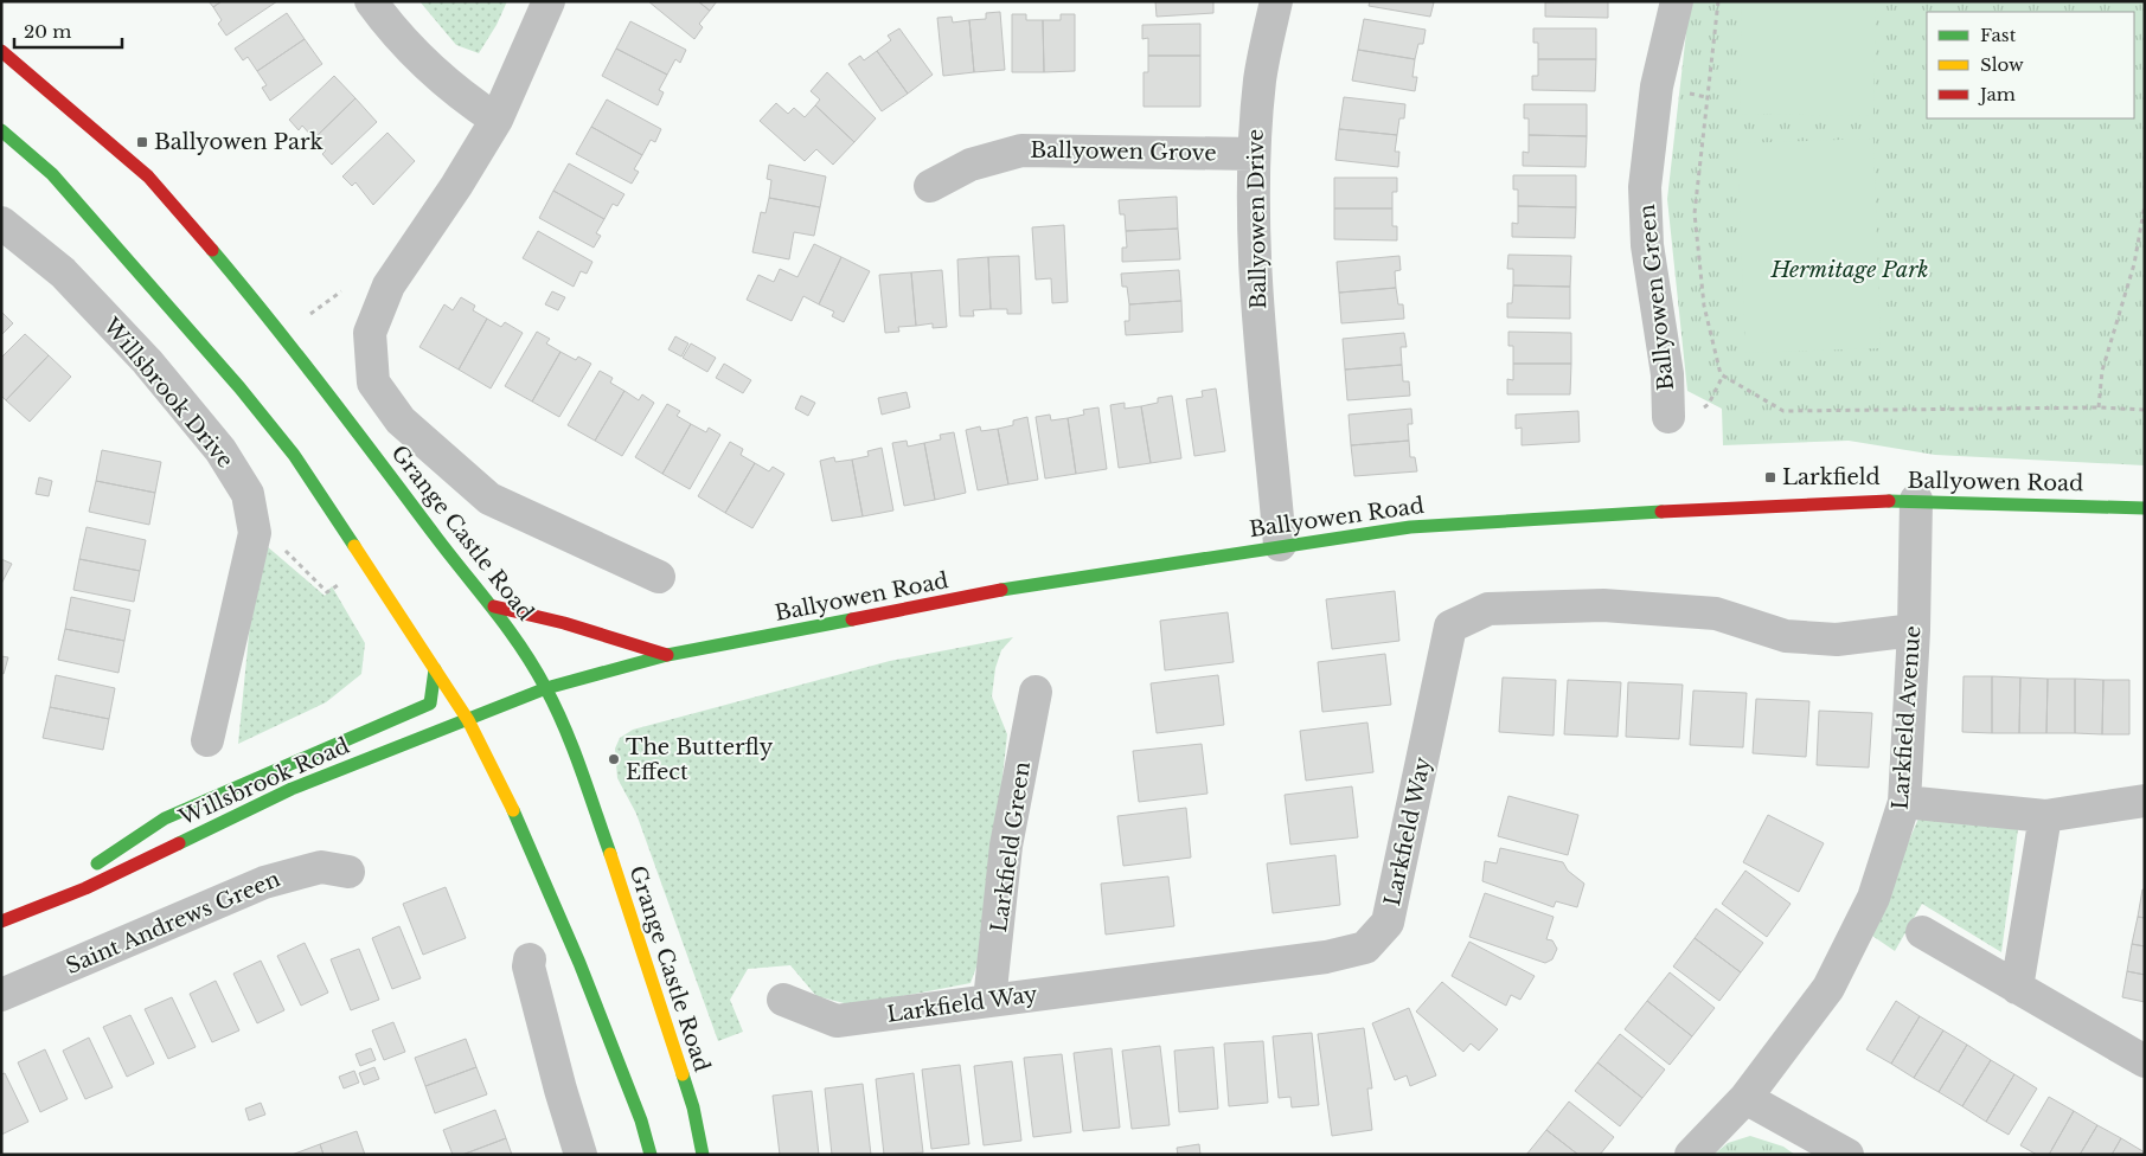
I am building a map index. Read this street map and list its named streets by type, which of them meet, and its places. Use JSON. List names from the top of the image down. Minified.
{"streets":{"main road":["Ballyowen Road","Grange Castle Road","Willsbrook Road"],"street":["Ballyowen Grove","Ballyowen Drive","Ballyowen Green","Willsbrook Drive","Larkfield Avenue","Larkfield Way","Larkfield Green","Saint Andrews Green"]},"crossings":[["Ballyowen Grove","Ballyowen Drive"],["Ballyowen Drive","Ballyowen Road"],["Ballyowen Road","Grange Castle Road"],["Ballyowen Road","Larkfield Avenue"],["Ballyowen Road","Willsbrook Road"],["Grange Castle Road","Willsbrook Road"],["Larkfield Avenue","Larkfield Way"],["Larkfield Way","Larkfield Green"]],"parks":["Hermitage Park"],"places":{"transit":["Ballyowen Park","Larkfield"],"other":["The Butterfly Effect"]},"legend":["Fast","Slow","Jam"],"scale_bar":"20 m"}
